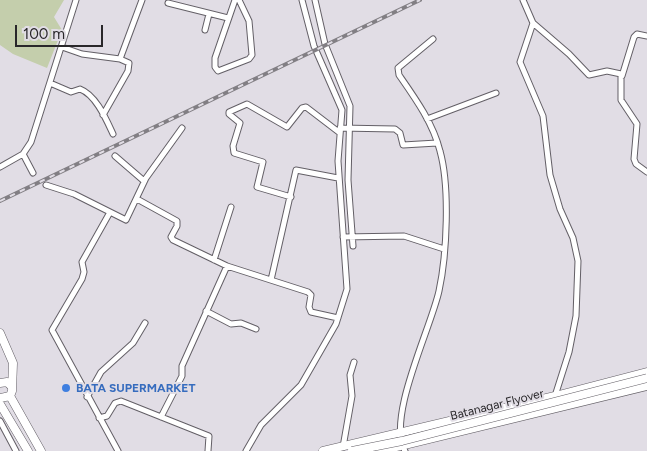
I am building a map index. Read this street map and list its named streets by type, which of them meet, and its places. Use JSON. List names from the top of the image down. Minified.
{"streets":{"street":["Batanagar Flyover"]},"places":["BATA SUPERMARKET"],"scale_bar":"100 m"}
